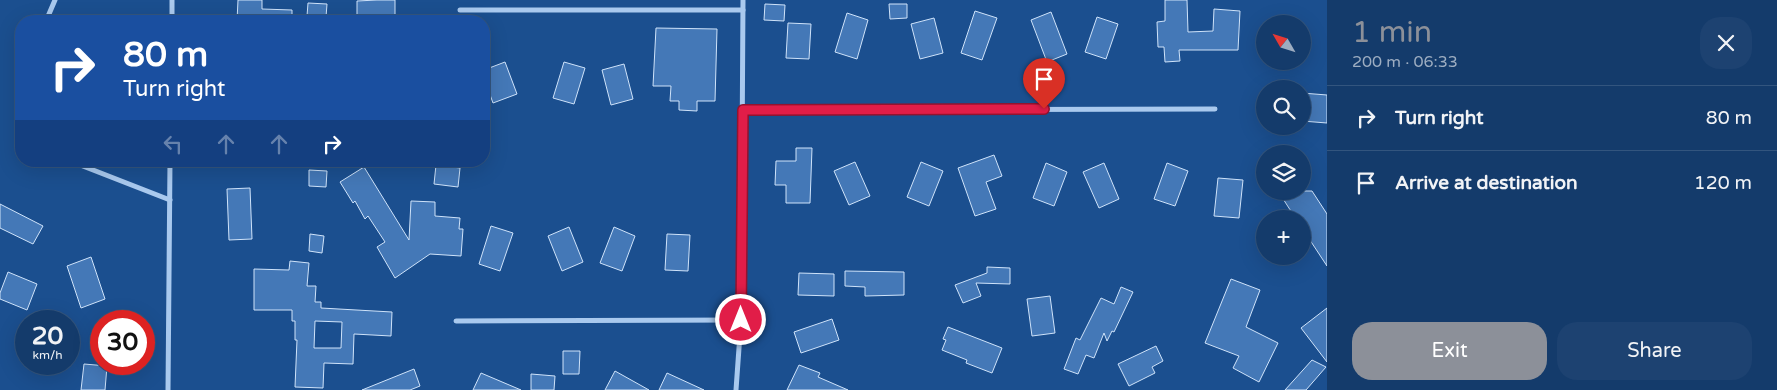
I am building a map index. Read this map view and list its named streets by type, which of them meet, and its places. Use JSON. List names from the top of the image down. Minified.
{"north":"top left","page":{"heading":["1 min","200 m · 06:33"],"map_buttons":"+","turn":["80 m","Turn right"],"list":[{"name":"Turn right","value":"80 m"},{"name":"Arrive at destination","value":"120 m"}],"speed":"20 km/h","limit":"30","buttons":["Exit","Share"]}}
